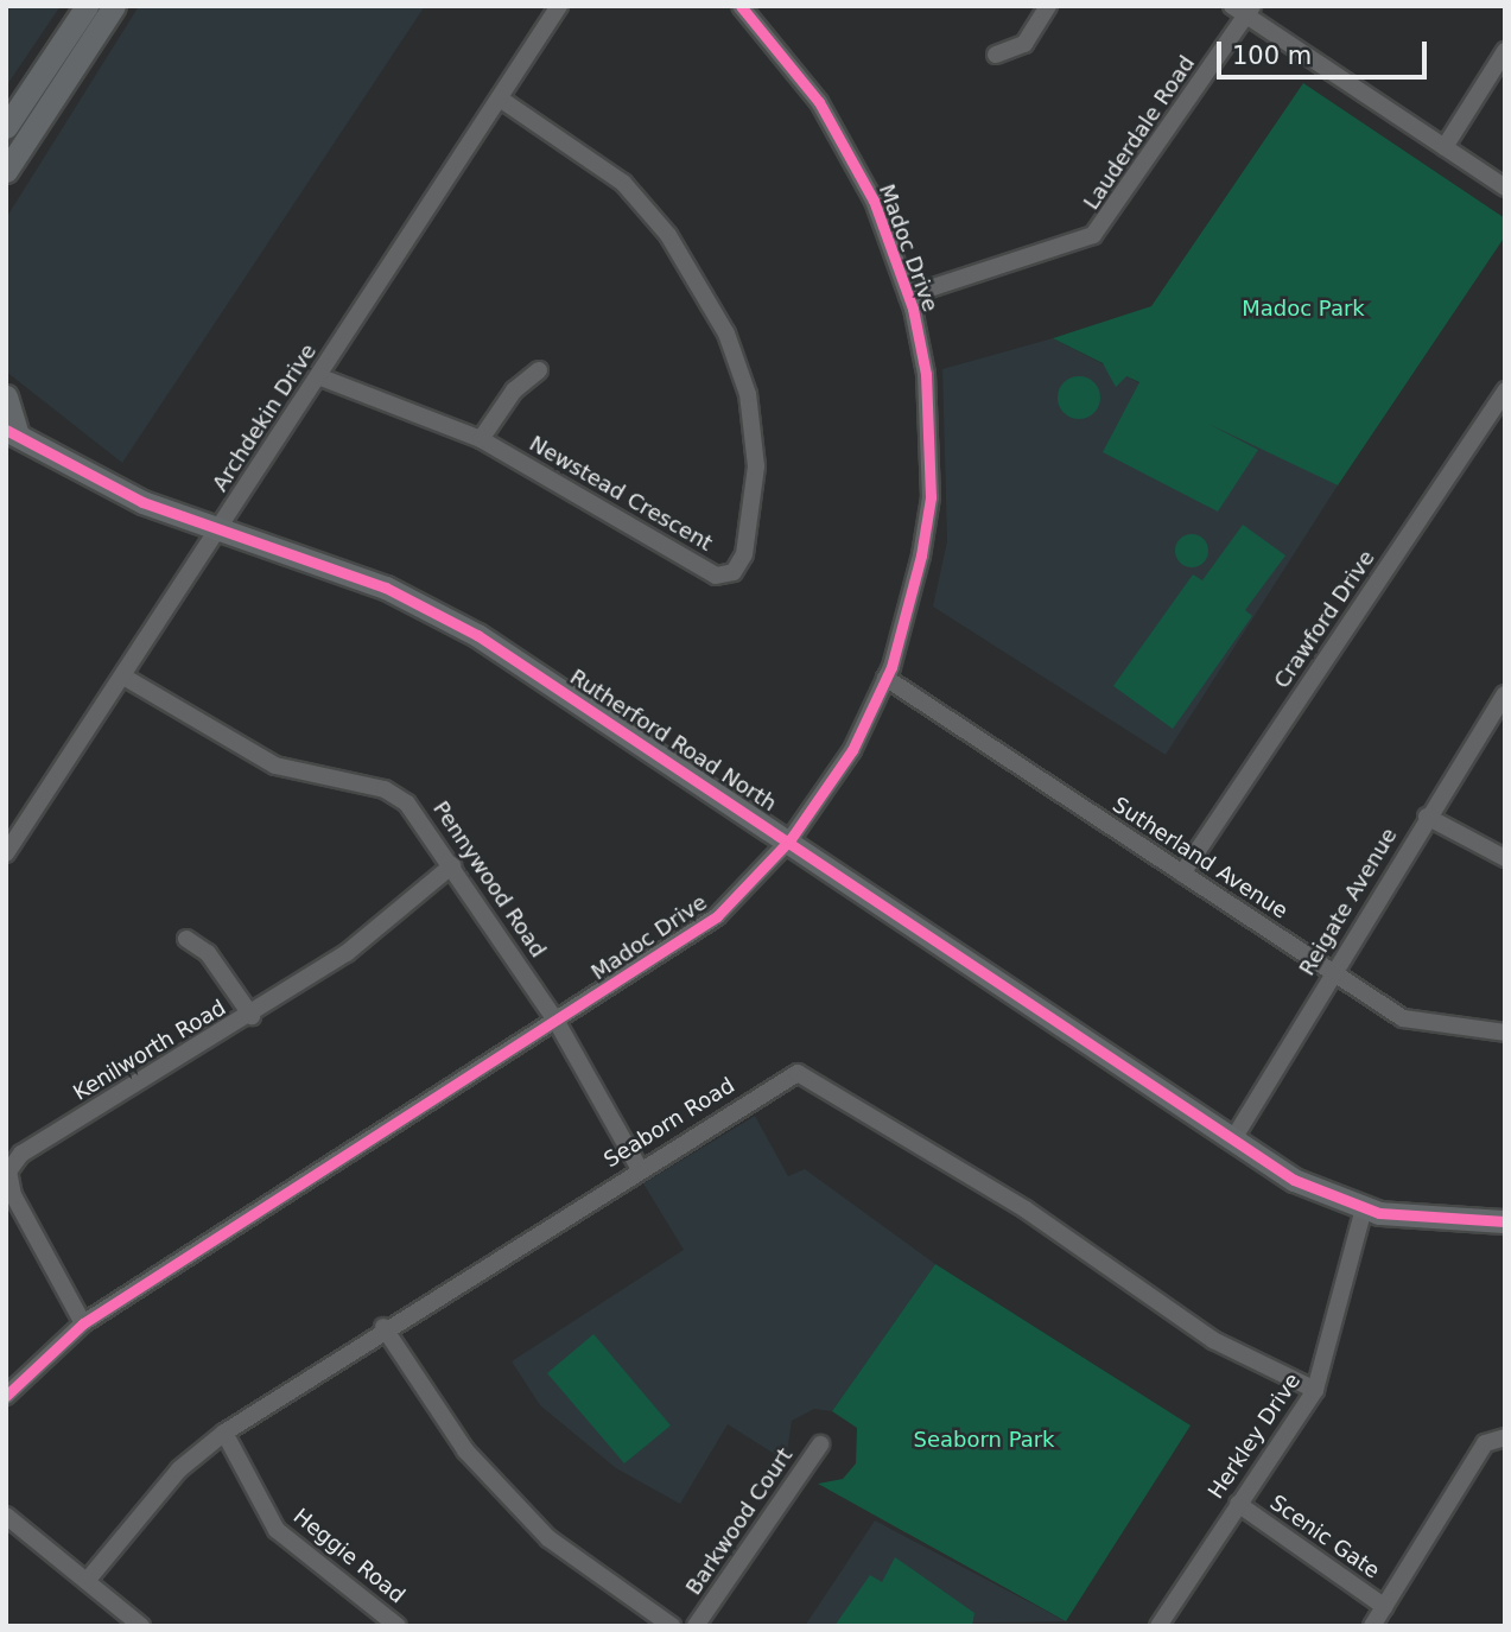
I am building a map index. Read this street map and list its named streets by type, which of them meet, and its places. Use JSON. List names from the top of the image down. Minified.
{"streets":{"street":["Lauderdale Road","Madoc Drive","Archdekin Drive","Newstead Crescent","Crawford Drive","Rutherford Road North","Sutherland Avenue","Pennywood Road","Reigate Avenue","Kenilworth Road","Seaborn Road","Herkley Drive","Barkwood Court","Scenic Gate","Heggie Road"]},"crossings":[["Lauderdale Road","Madoc Drive"],["Madoc Drive","Rutherford Road North"],["Madoc Drive","Sutherland Avenue"],["Madoc Drive","Pennywood Road"],["Madoc Drive","Kenilworth Road"],["Archdekin Drive","Newstead Crescent"],["Archdekin Drive","Rutherford Road North"],["Archdekin Drive","Pennywood Road"],["Crawford Drive","Sutherland Avenue"],["Rutherford Road North","Reigate Avenue"],["Rutherford Road North","Herkley Drive"],["Sutherland Avenue","Reigate Avenue"],["Pennywood Road","Kenilworth Road"],["Pennywood Road","Seaborn Road"],["Seaborn Road","Herkley Drive"],["Seaborn Road","Heggie Road"],["Herkley Drive","Scenic Gate"]],"parks":["Madoc Park","Seaborn Park"],"scale_bar":"100 m"}
